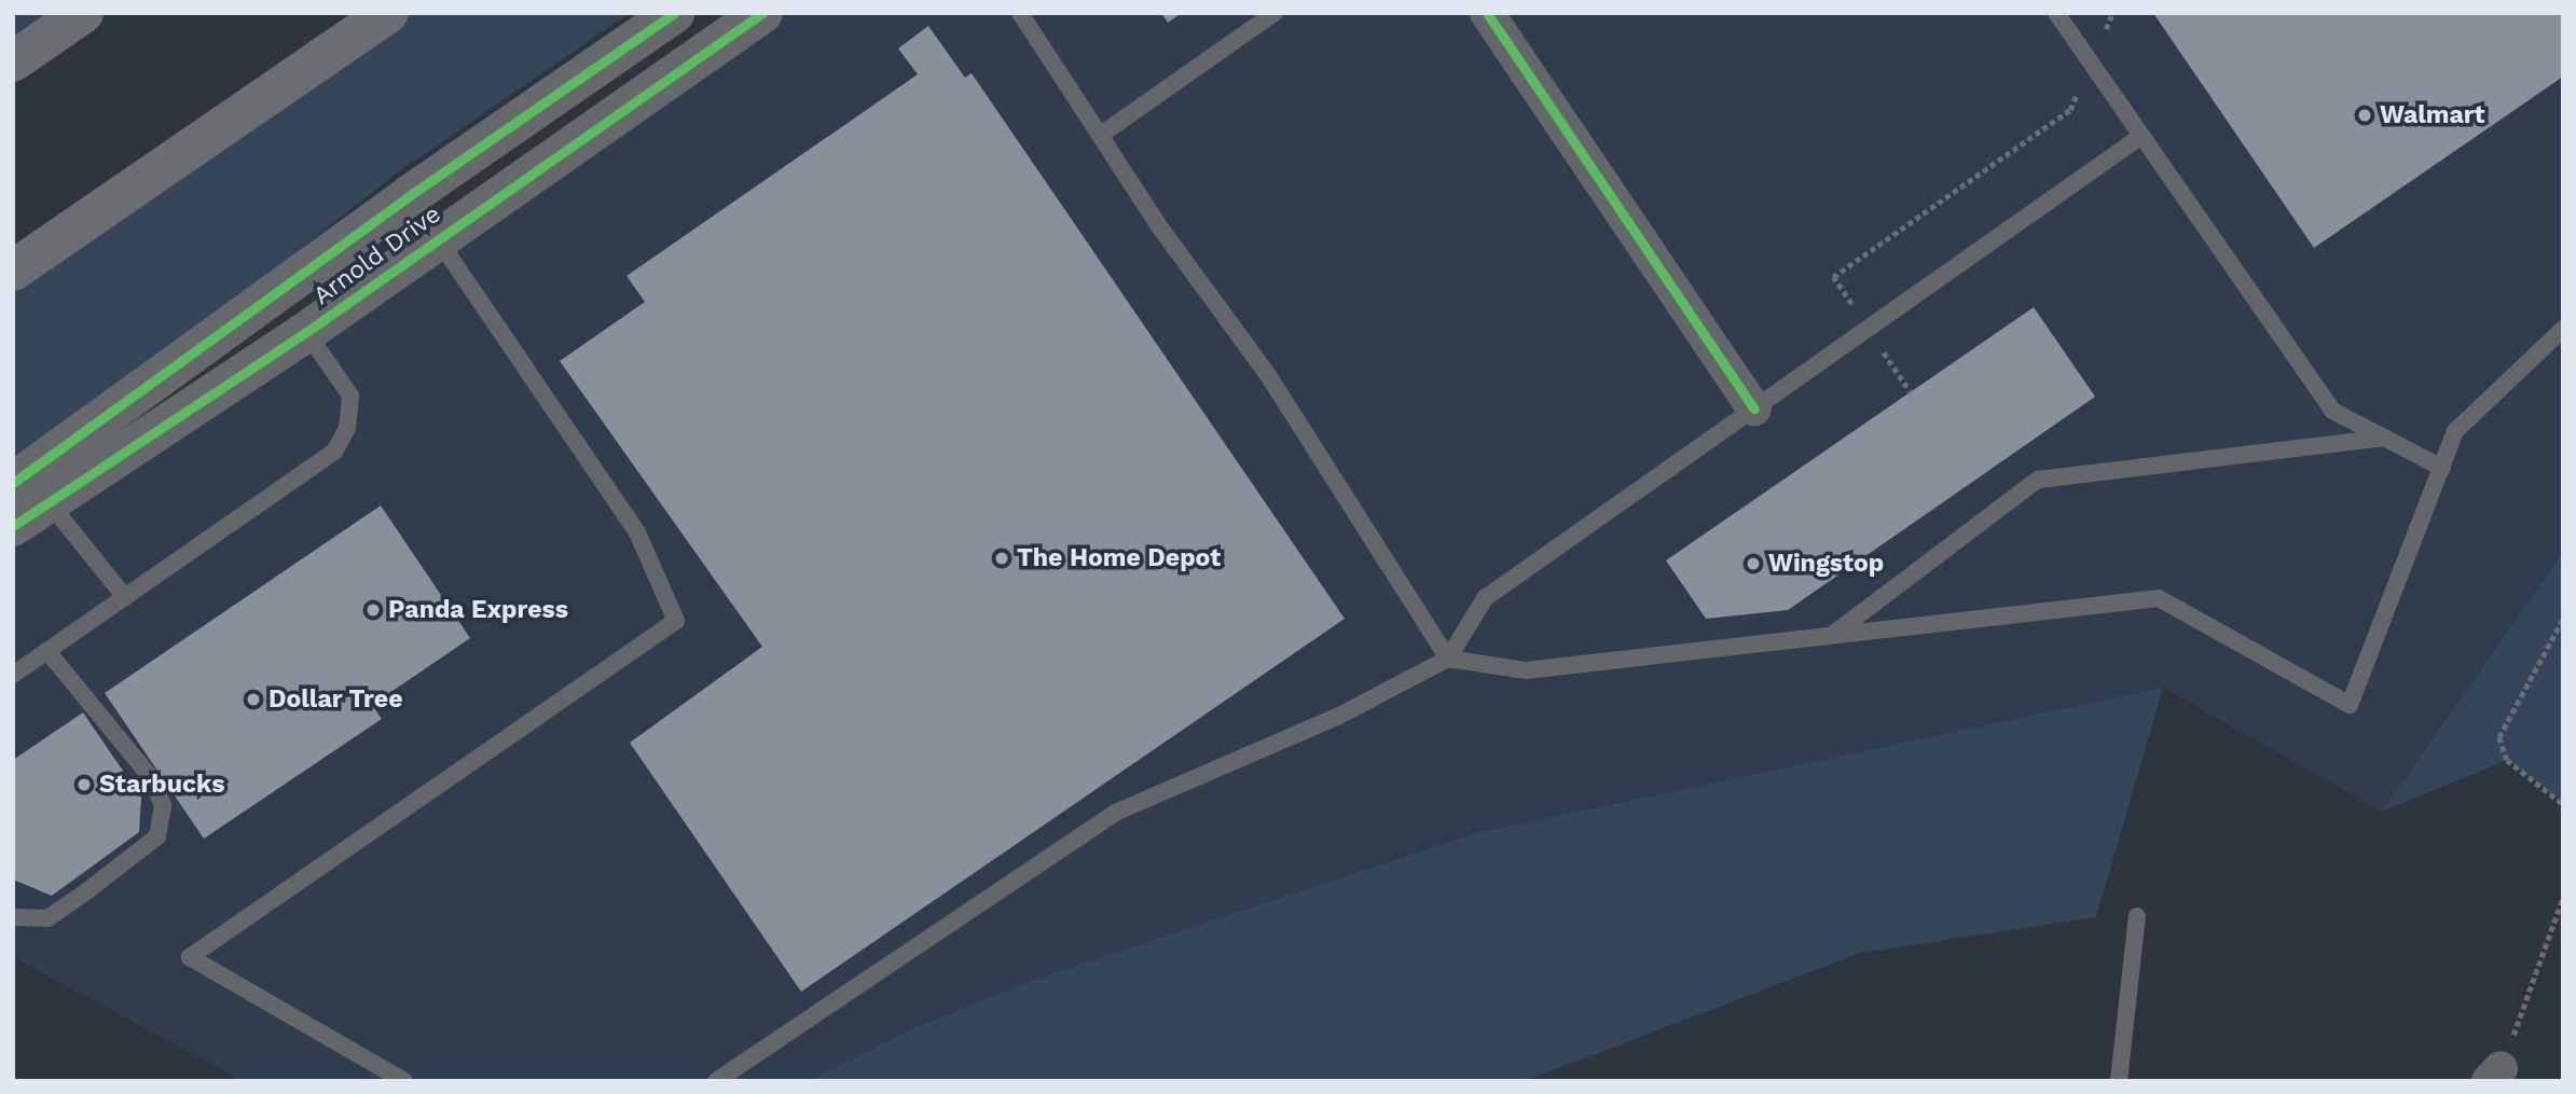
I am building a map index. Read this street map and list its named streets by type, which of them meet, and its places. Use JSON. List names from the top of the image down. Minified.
{"streets":{"street":["Arnold Drive"]},"places":["Walmart","The Home Depot","Wingstop","Panda Express","Dollar Tree","Starbucks"]}
